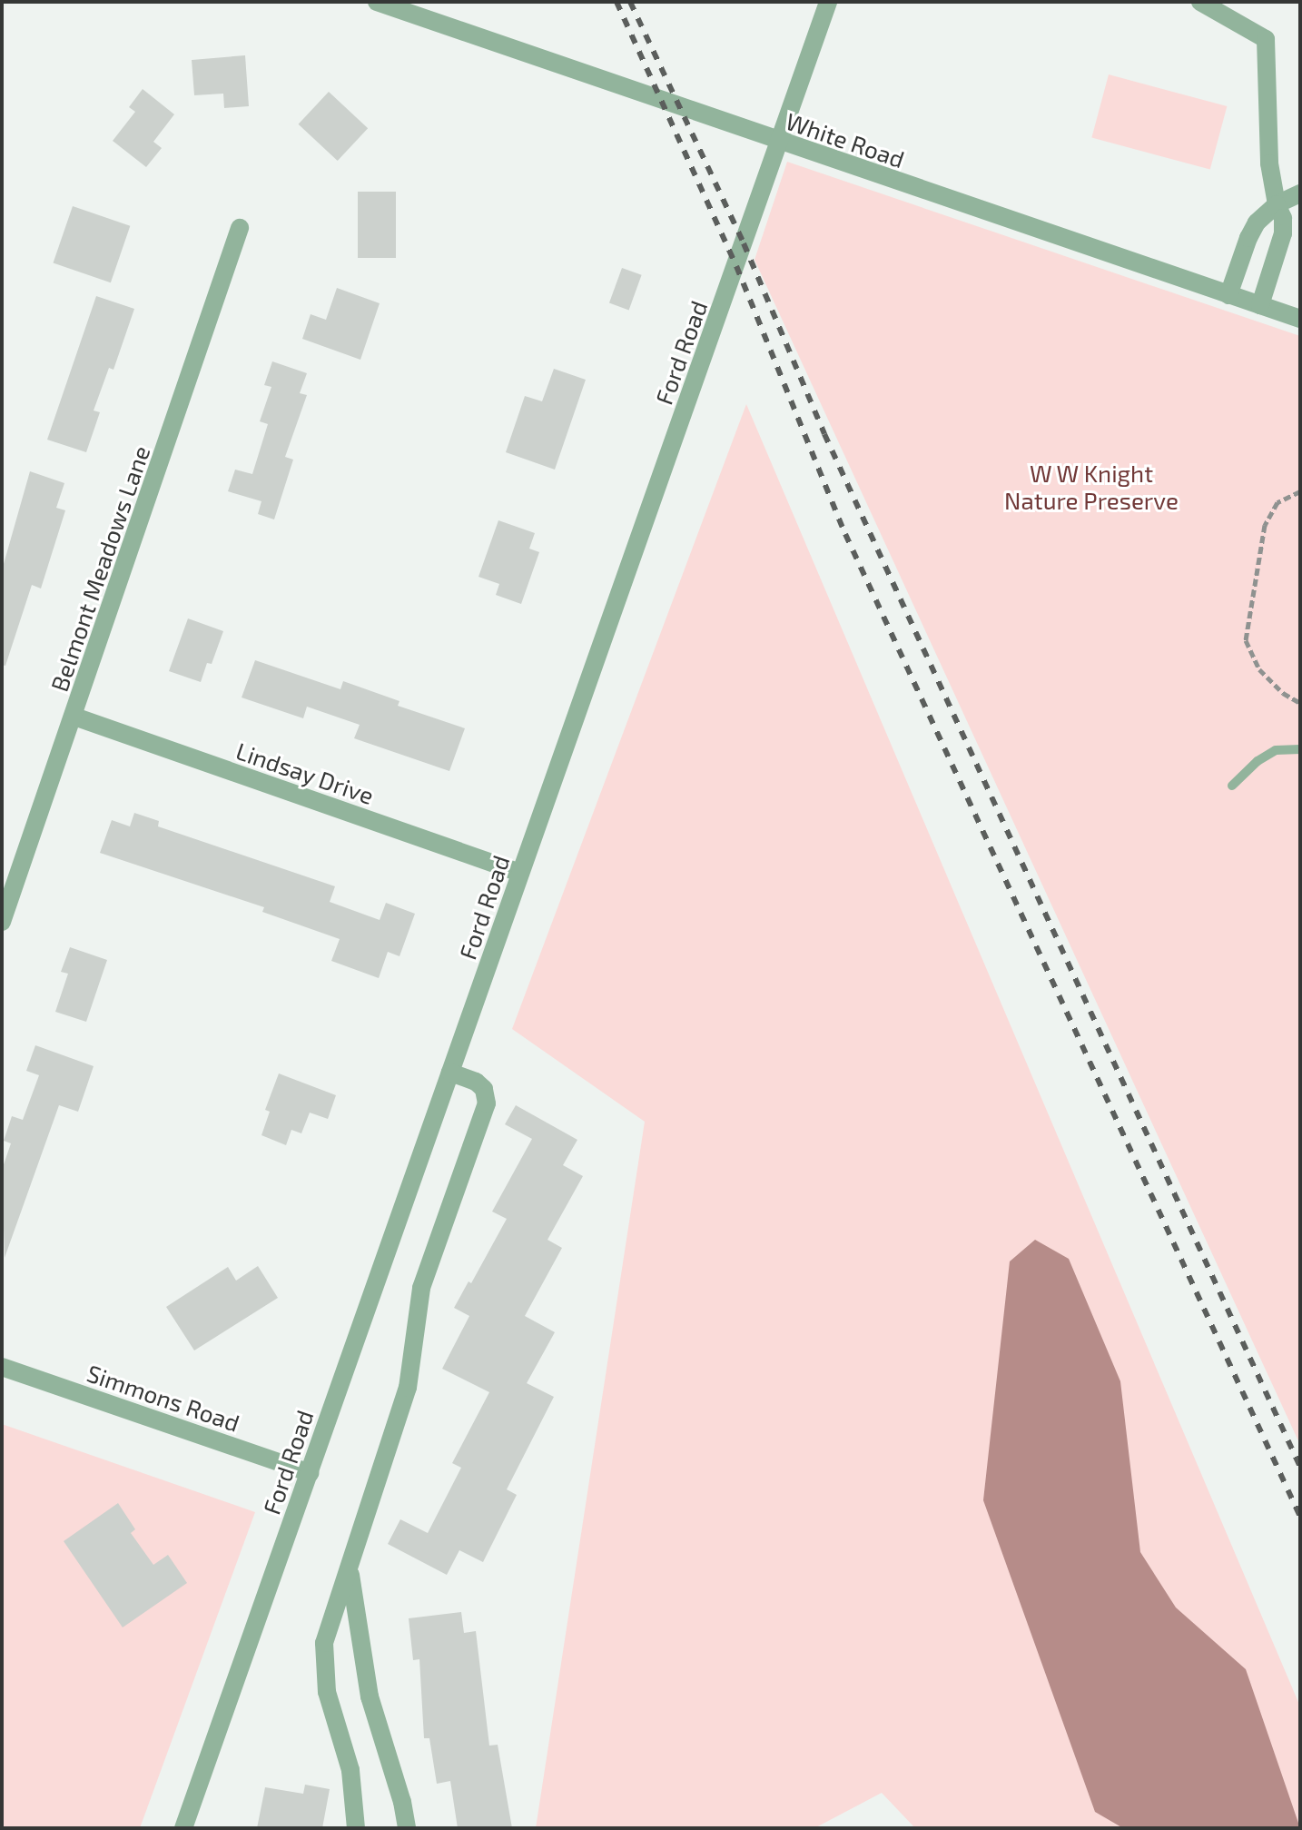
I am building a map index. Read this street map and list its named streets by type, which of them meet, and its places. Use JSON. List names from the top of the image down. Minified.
{"streets":{"street":["White Road","Ford Road","Belmont Meadows Lane","Lindsay Drive","Simmons Road"]},"crossings":[["White Road","Ford Road"],["Ford Road","Lindsay Drive"],["Ford Road","Simmons Road"],["Belmont Meadows Lane","Lindsay Drive"]],"parks":["W W Knight Nature Preserve"]}
